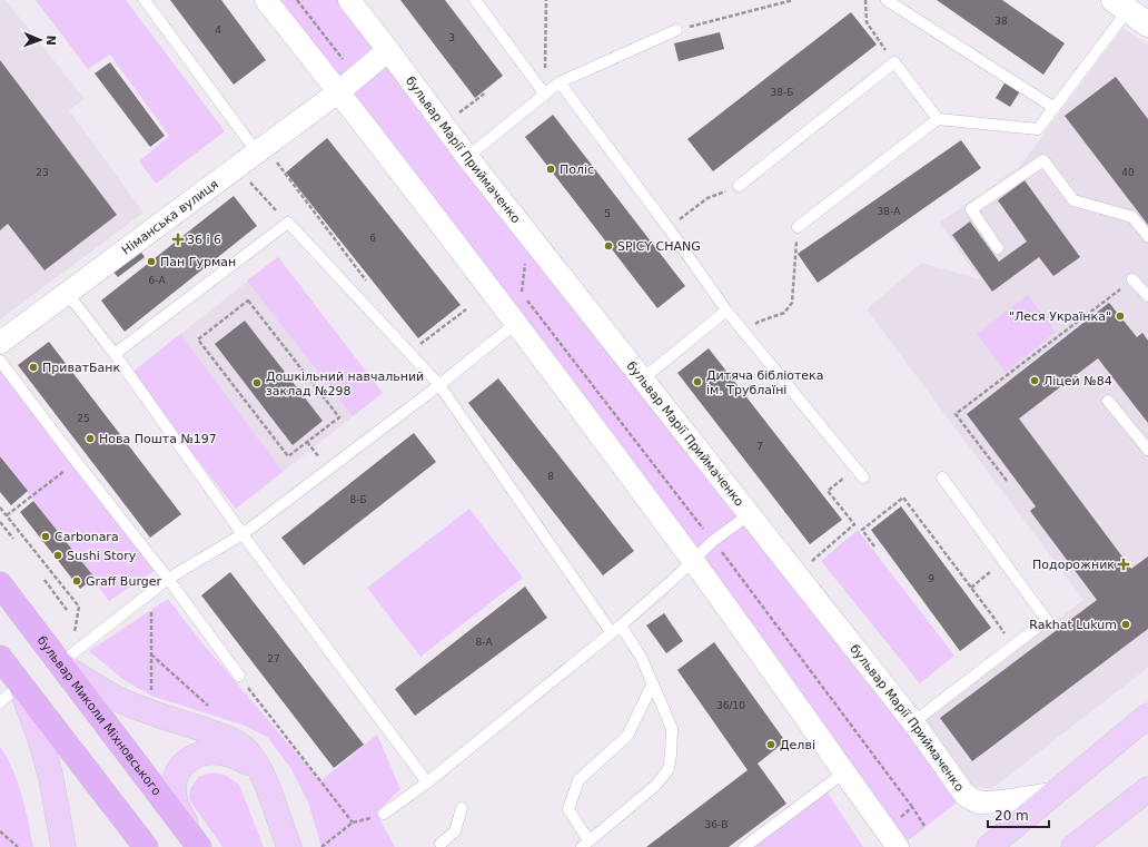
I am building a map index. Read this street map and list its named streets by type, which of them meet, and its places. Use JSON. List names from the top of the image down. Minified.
{"streets":{"highway":["бульвар Миколи Міхновського"],"street":["бульвар Марії Приймаченко","Німанська вулиця"]},"crossings":[["бульвар Марії Приймаченко","Німанська вулиця"]],"places":{"other":["Поліс","SPICY CHANG","Пан Гурман","\"Леся Українка\"","ПриватБанк","Ліцей №84","Дитяча бібліотека ім. Трублаїні","Дошкільний навчальний заклад №298","Нова Пошта №197","Carbonara","Sushi Story","Graff Burger","Rakhat Lukum","Делві"],"health":["36 і 6","Подорожник"]},"house_numbers":["38","4","3","38-Б","23","40","38-А","5","6","6-А","25","7","8","8-Б","9","8-А","27","36/10","36-В"],"scale_bar":"20 m","north":"right"}
